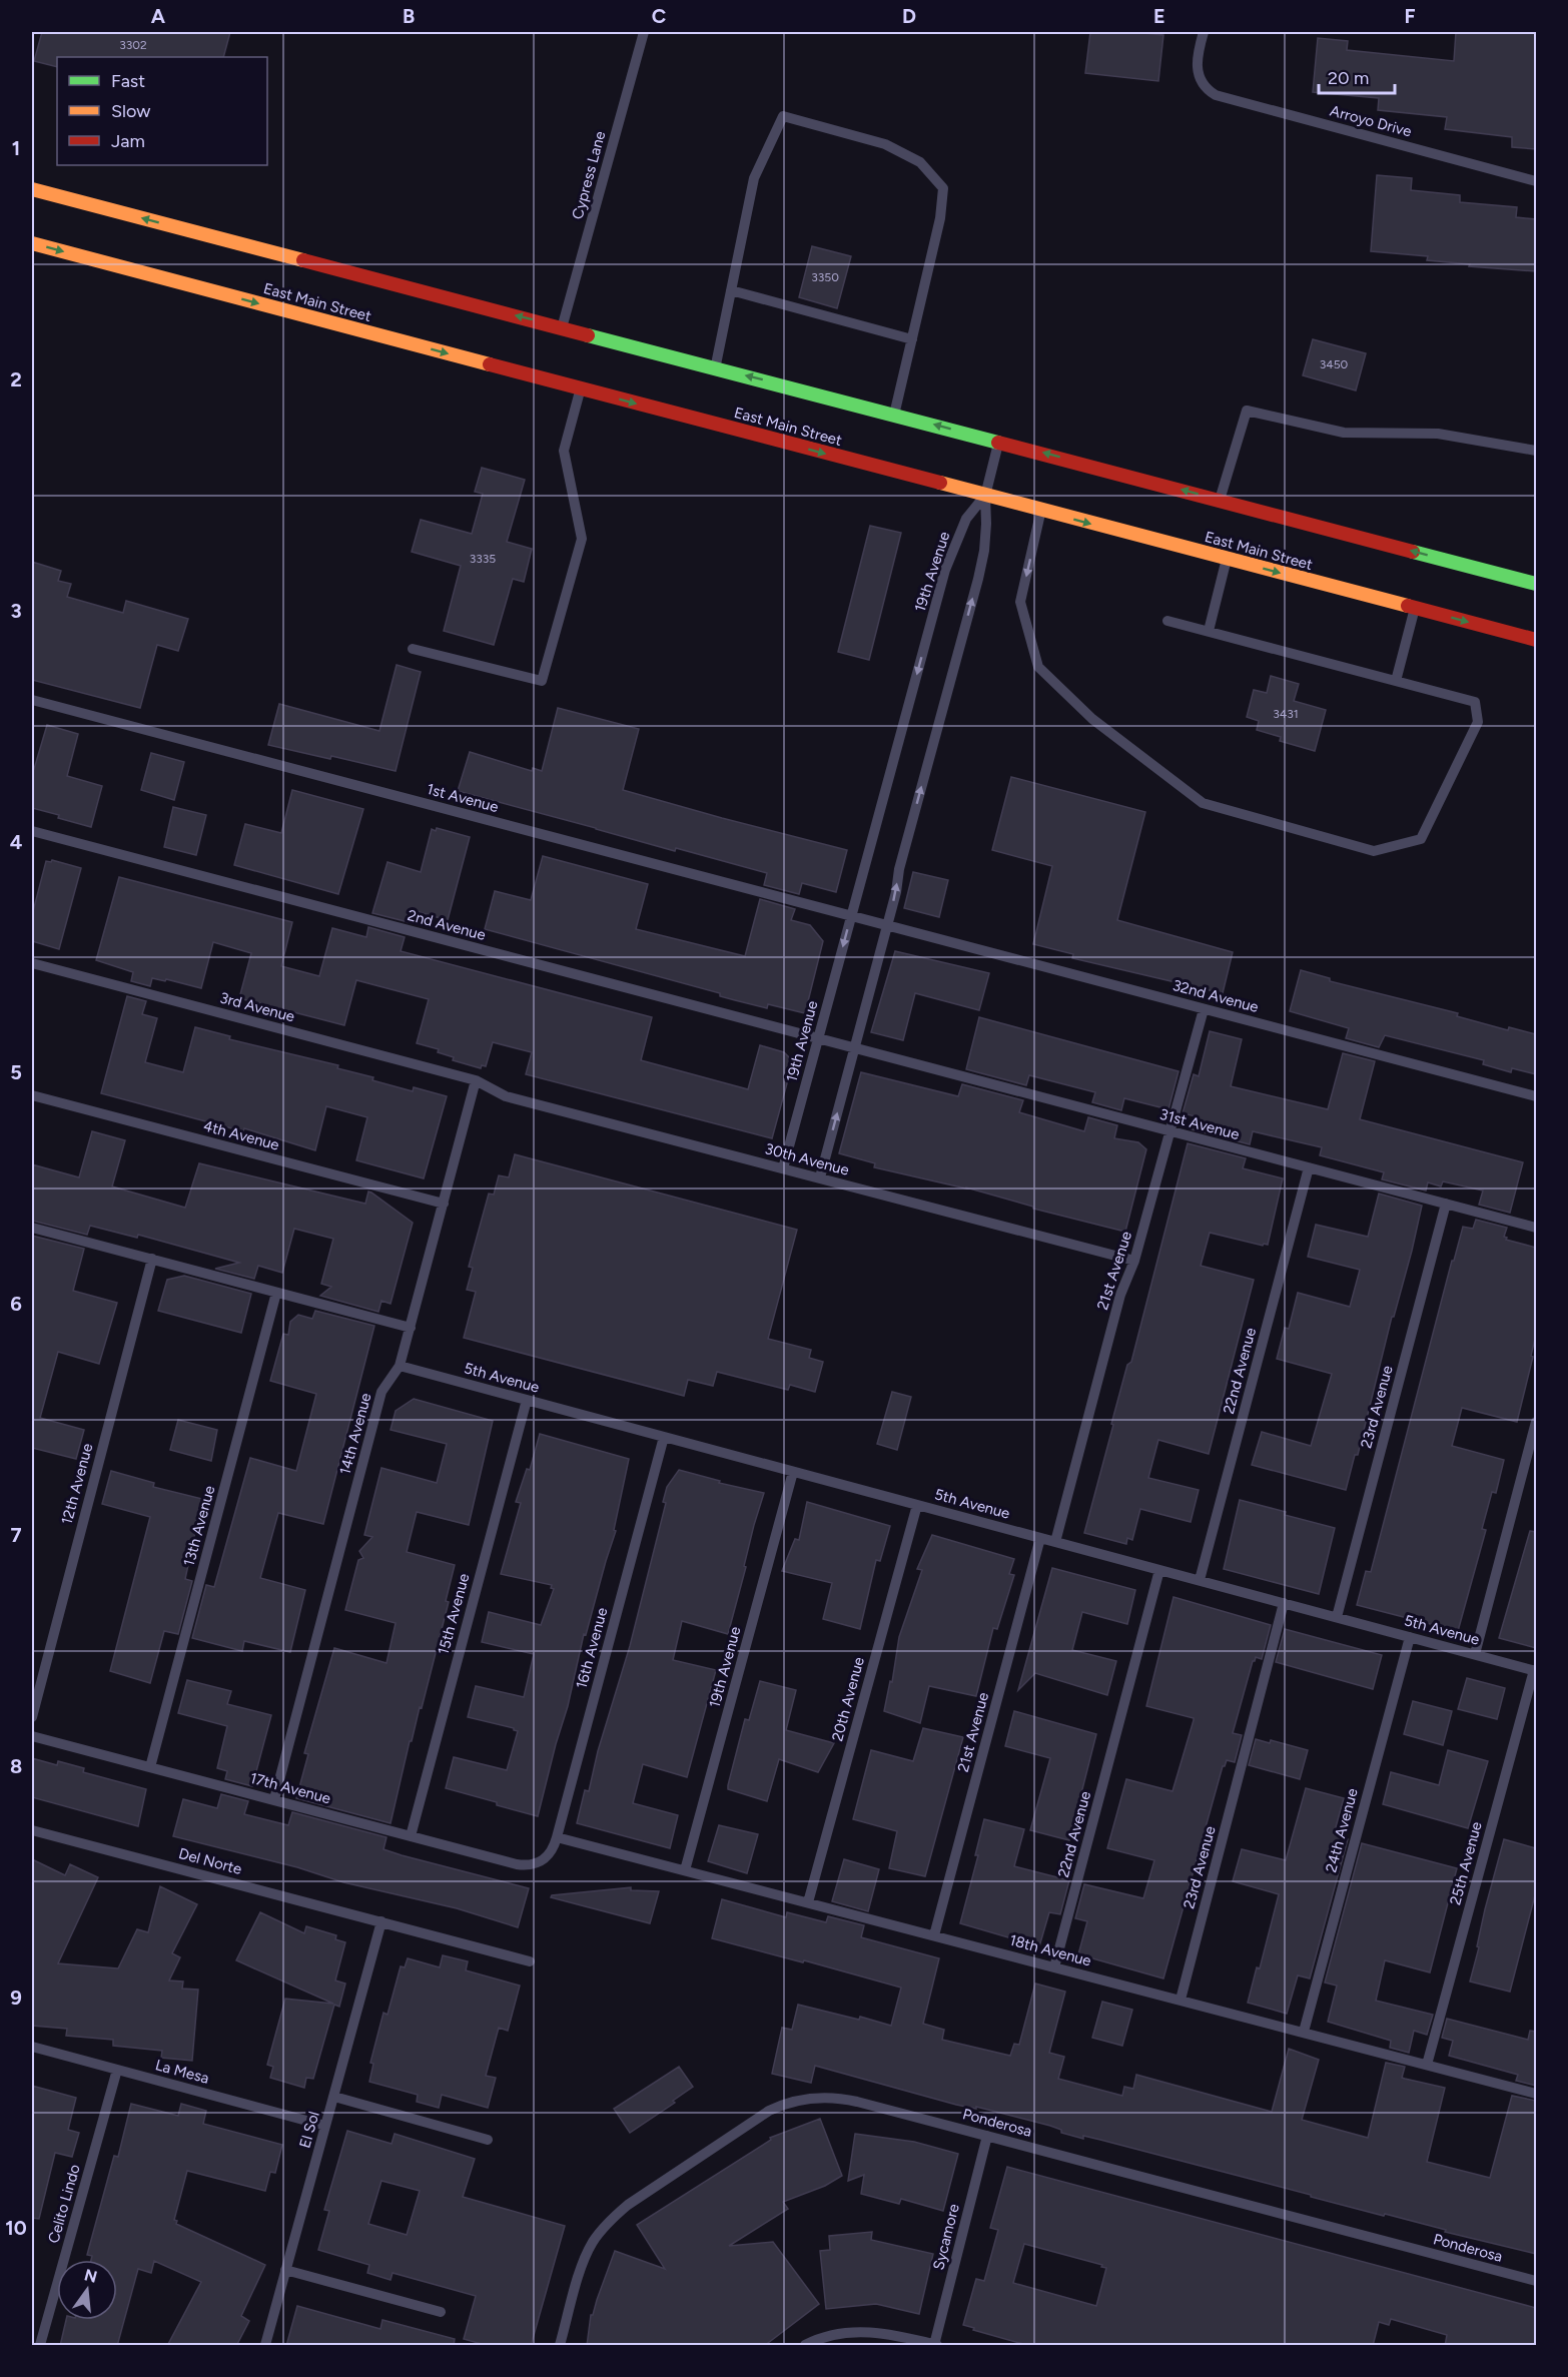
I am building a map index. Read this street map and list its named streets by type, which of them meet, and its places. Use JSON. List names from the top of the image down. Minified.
{"streets":{"main road":["East Main Street"],"lane":["Arroyo Drive","Cypress Lane","19th Avenue","1st Avenue","2nd Avenue","32nd Avenue","3rd Avenue","31st Avenue","4th Avenue","30th Avenue","21st Avenue","22nd Avenue","5th Avenue","23rd Avenue","14th Avenue","12th Avenue","13th Avenue","15th Avenue","16th Avenue","20th Avenue","17th Avenue","24th Avenue","Del Norte","25th Avenue","18th Avenue","La Mesa","Ponderosa","El Sol","Celito Lindo","Sycamore"]},"crossings":[["East Main Street","19th Avenue"],["19th Avenue","1st Avenue"],["19th Avenue","2nd Avenue"],["19th Avenue","30th Avenue"],["19th Avenue","5th Avenue"],["19th Avenue","18th Avenue"],["1st Avenue","32nd Avenue"],["2nd Avenue","31st Avenue"],["32nd Avenue","21st Avenue"],["3rd Avenue","30th Avenue"],["3rd Avenue","14th Avenue"],["31st Avenue","21st Avenue"],["31st Avenue","22nd Avenue"],["31st Avenue","23rd Avenue"],["4th Avenue","14th Avenue"],["30th Avenue","21st Avenue"],["30th Avenue","14th Avenue"],["21st Avenue","5th Avenue"],["21st Avenue","18th Avenue"],["22nd Avenue","5th Avenue"],["22nd Avenue","18th Avenue"],["5th Avenue","23rd Avenue"],["5th Avenue","14th Avenue"],["5th Avenue","15th Avenue"],["5th Avenue","16th Avenue"],["5th Avenue","20th Avenue"],["5th Avenue","24th Avenue"],["5th Avenue","25th Avenue"],["23rd Avenue","18th Avenue"],["14th Avenue","17th Avenue"],["13th Avenue","17th Avenue"],["15th Avenue","17th Avenue"],["16th Avenue","17th Avenue"],["16th Avenue","18th Avenue"],["20th Avenue","18th Avenue"],["24th Avenue","18th Avenue"],["Del Norte","El Sol"],["25th Avenue","18th Avenue"],["La Mesa","El Sol"],["La Mesa","Celito Lindo"],["Ponderosa","Sycamore"]],"house_numbers":["3302","3350","3450","3335","3431"],"legend":["Fast","Slow","Jam"],"scale_bar":"20 m","north":"top","grid":{"columns":["A","B","C","D","E","F"],"rows":["1","2","3","4","5","6","7","8","9","10"]}}
